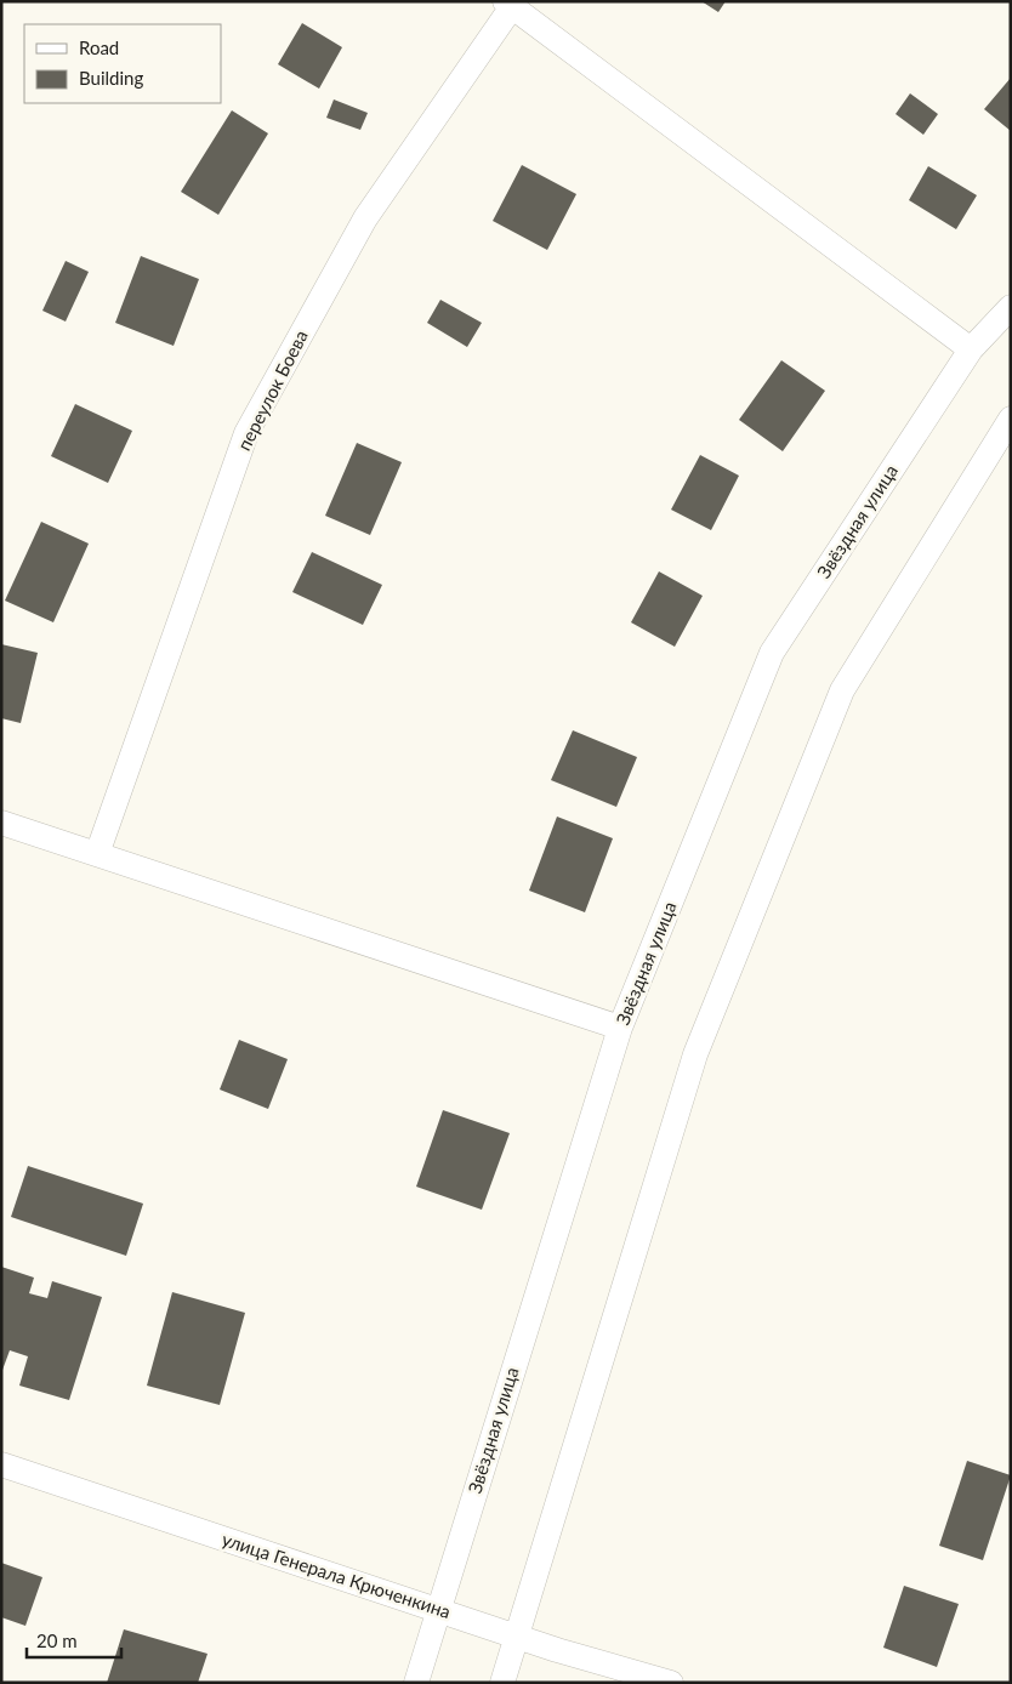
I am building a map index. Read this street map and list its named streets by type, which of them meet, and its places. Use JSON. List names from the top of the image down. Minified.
{"streets":{"street":["переулок Боева","Звёздная улица","улица Генерала Крюченкина"]},"crossings":[["Звёздная улица","улица Генерала Крюченкина"]],"legend":["Road","Building"],"scale_bar":"20 m"}
